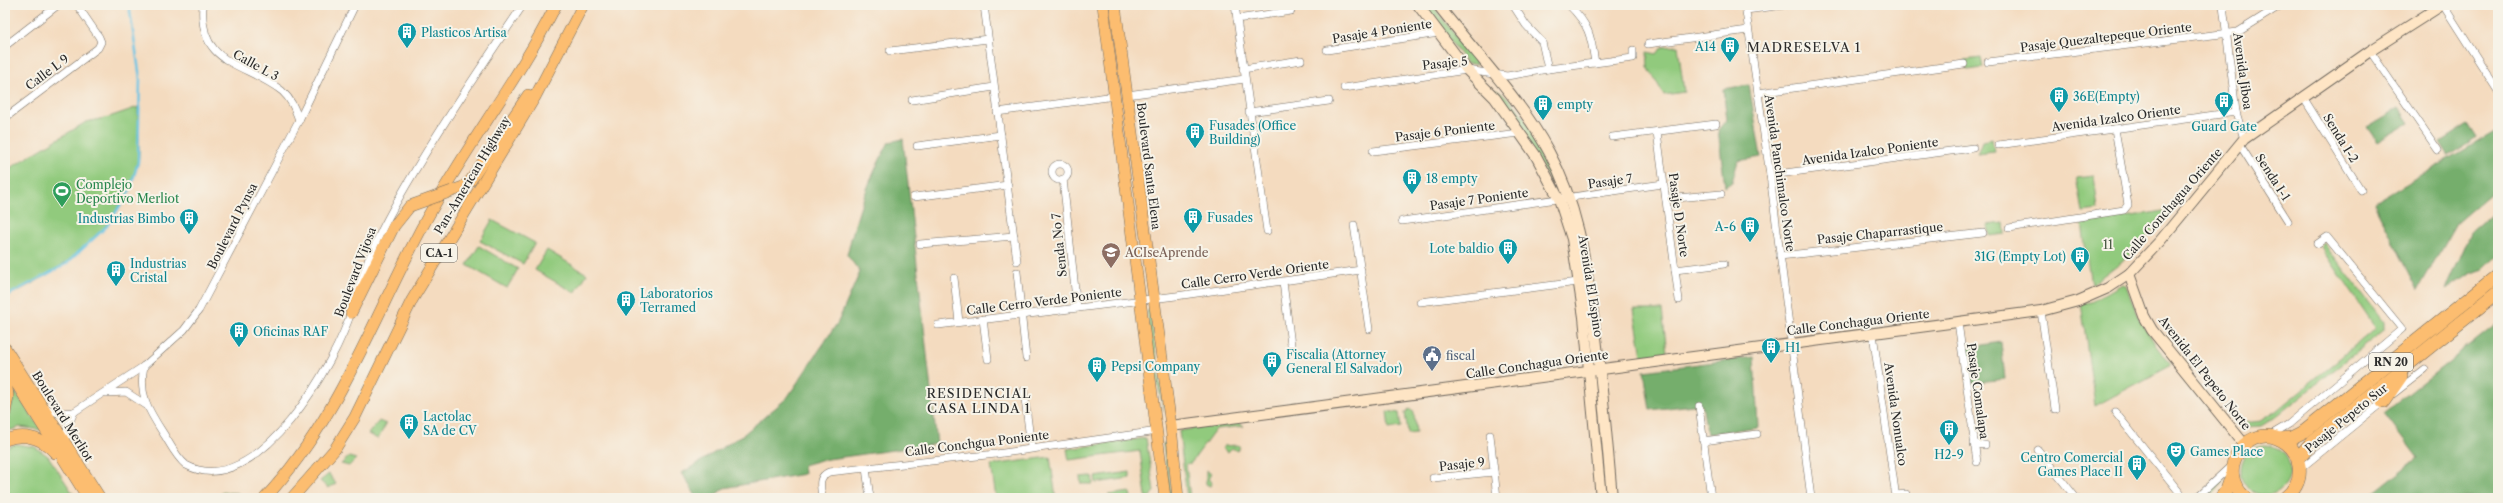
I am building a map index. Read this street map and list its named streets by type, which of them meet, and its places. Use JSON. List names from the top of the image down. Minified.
{"streets":{"highway":["RN 20"],"main road":["Boulevard Santa Elena","Pan-American Highway","Calle Conchagua Oriente","CA-1","Avenida El Espino","Avenida El Pepeto Norte","Boulevard Merliot"],"street":["Pasaje 4 Poniente","Pasaje Quezaltepeque Oriente","Pasaje 5","Calle L 3","Avenida Jiboa","Calle L 9","Avenida Izalco Oriente","Pasaje 6 Poniente","Senda I-2","Avenida Izalco Poniente","Avenida Panchimalco Norte","Senda I-1","Pasaje 7","Pasaje 7 Poniente","Pasaje D Norte","Boulevard Pynsa","Pasaje Chaparrastique","Senda No 7","Boulevard Vijosa","Calle Cerro Verde Oriente","Calle Cerro Verde Poniente","Pasaje Comalapa","Avenida Nonualco","Pasaje Pepeto Sur","Calle Conchgua Poniente","Pasaje 9"]},"crossings":[["Pasaje 4 Poniente","Avenida El Espino"],["Pasaje Quezaltepeque Oriente","Avenida Jiboa"],["Pasaje 5","Avenida El Espino"],["Calle L 3","Boulevard Pynsa"],["Avenida Jiboa","Avenida Izalco Oriente"],["Avenida Jiboa","Senda I-1"],["Avenida Jiboa","Calle Conchagua Oriente"],["Pasaje 6 Poniente","Avenida El Espino"],["Senda I-2","Calle Conchagua Oriente"],["Avenida Izalco Poniente","Avenida Panchimalco Norte"],["Boulevard Santa Elena","Calle Conchagua Oriente"],["Boulevard Santa Elena","Calle Cerro Verde Oriente"],["Boulevard Santa Elena","Calle Cerro Verde Poniente"],["Boulevard Santa Elena","Calle Conchgua Poniente"],["Avenida Panchimalco Norte","Calle Conchagua Oriente"],["Avenida Panchimalco Norte","Pasaje Chaparrastique"],["Senda I-1","Calle Conchagua Oriente"],["Pasaje 7","Pasaje 7 Poniente"],["Pasaje 7","Pasaje D Norte"],["Pasaje 7","Avenida El Espino"],["Pasaje 7 Poniente","Avenida El Espino"],["Calle Conchagua Oriente","Avenida El Espino"],["Calle Conchagua Oriente","Avenida El Pepeto Norte"],["Calle Conchagua Oriente","Pasaje Comalapa"],["Calle Conchagua Oriente","Avenida Nonualco"],["Boulevard Pynsa","Boulevard Vijosa"],["Senda No 7","Calle Cerro Verde Poniente"],["Calle Cerro Verde Oriente","Calle Cerro Verde Poniente"],["RN 20","Avenida El Pepeto Norte"],["RN 20","Pasaje Pepeto Sur"]],"districts":["MADRESELVA 1","RESIDENCIAL CASA LINDA 1"],"parks":["11"],"places":{"building":["Plasticos Artisa","A14","36E(Empty)","Guard Gate","empty","Fusades (Office Building)","18 empty","Fusades","Industrias Bimbo","A-6","Lote baldio","31G (Empty Lot)","Industrias Cristal","Laboratorios Terramed","Oficinas RAF","H1","Fiscalia (Attorney General El Salvador)","Pepsi Company","Lactolac SA de CV","H2-9","Centro Comercial Games Place II"],"sports":["Complejo Deportivo Merliot"],"school or university":["ACIseAprende"],"public building":["fiscal"],"theatre":["Games Place"]}}
